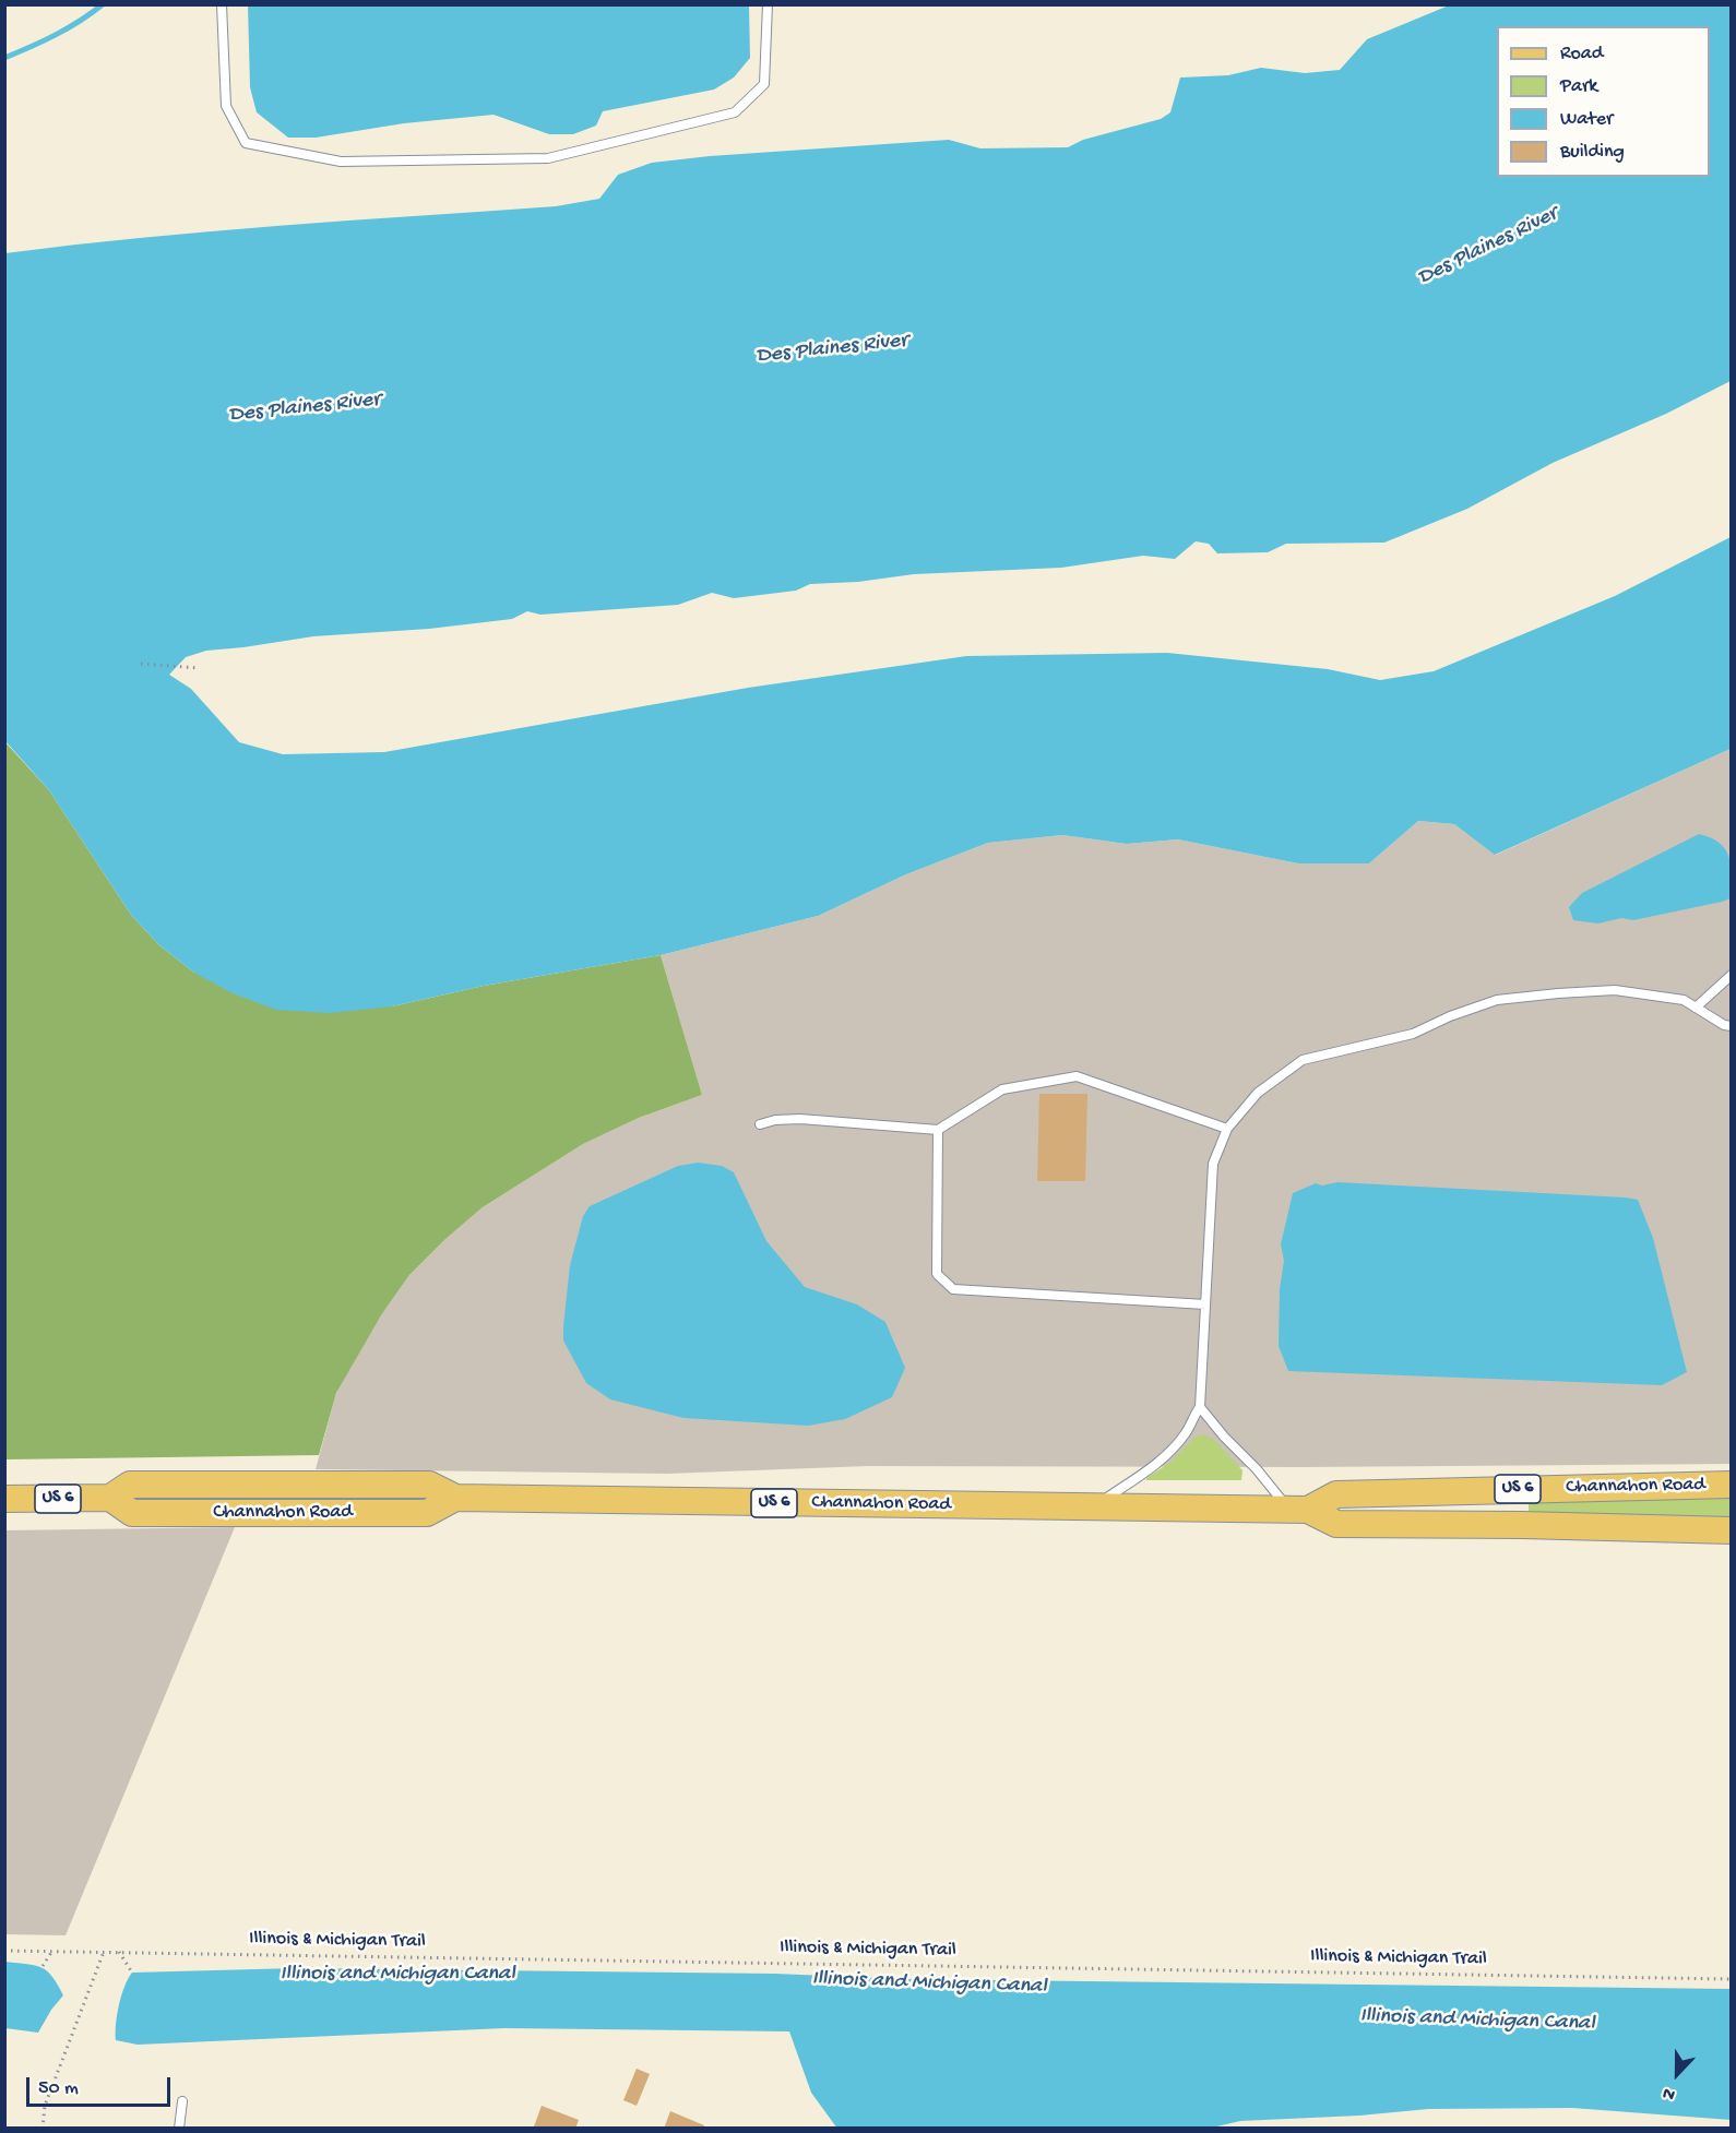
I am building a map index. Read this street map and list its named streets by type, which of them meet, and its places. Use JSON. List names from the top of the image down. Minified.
{"streets":{"main road":["Channahon Road","US 6"],"path":["Illinois & Michigan Trail"]},"water":["Des Plaines River","Illinois and Michigan Canal"],"legend":["Road","Park","Water","Building"],"scale_bar":"50 m","north":"bottom"}
